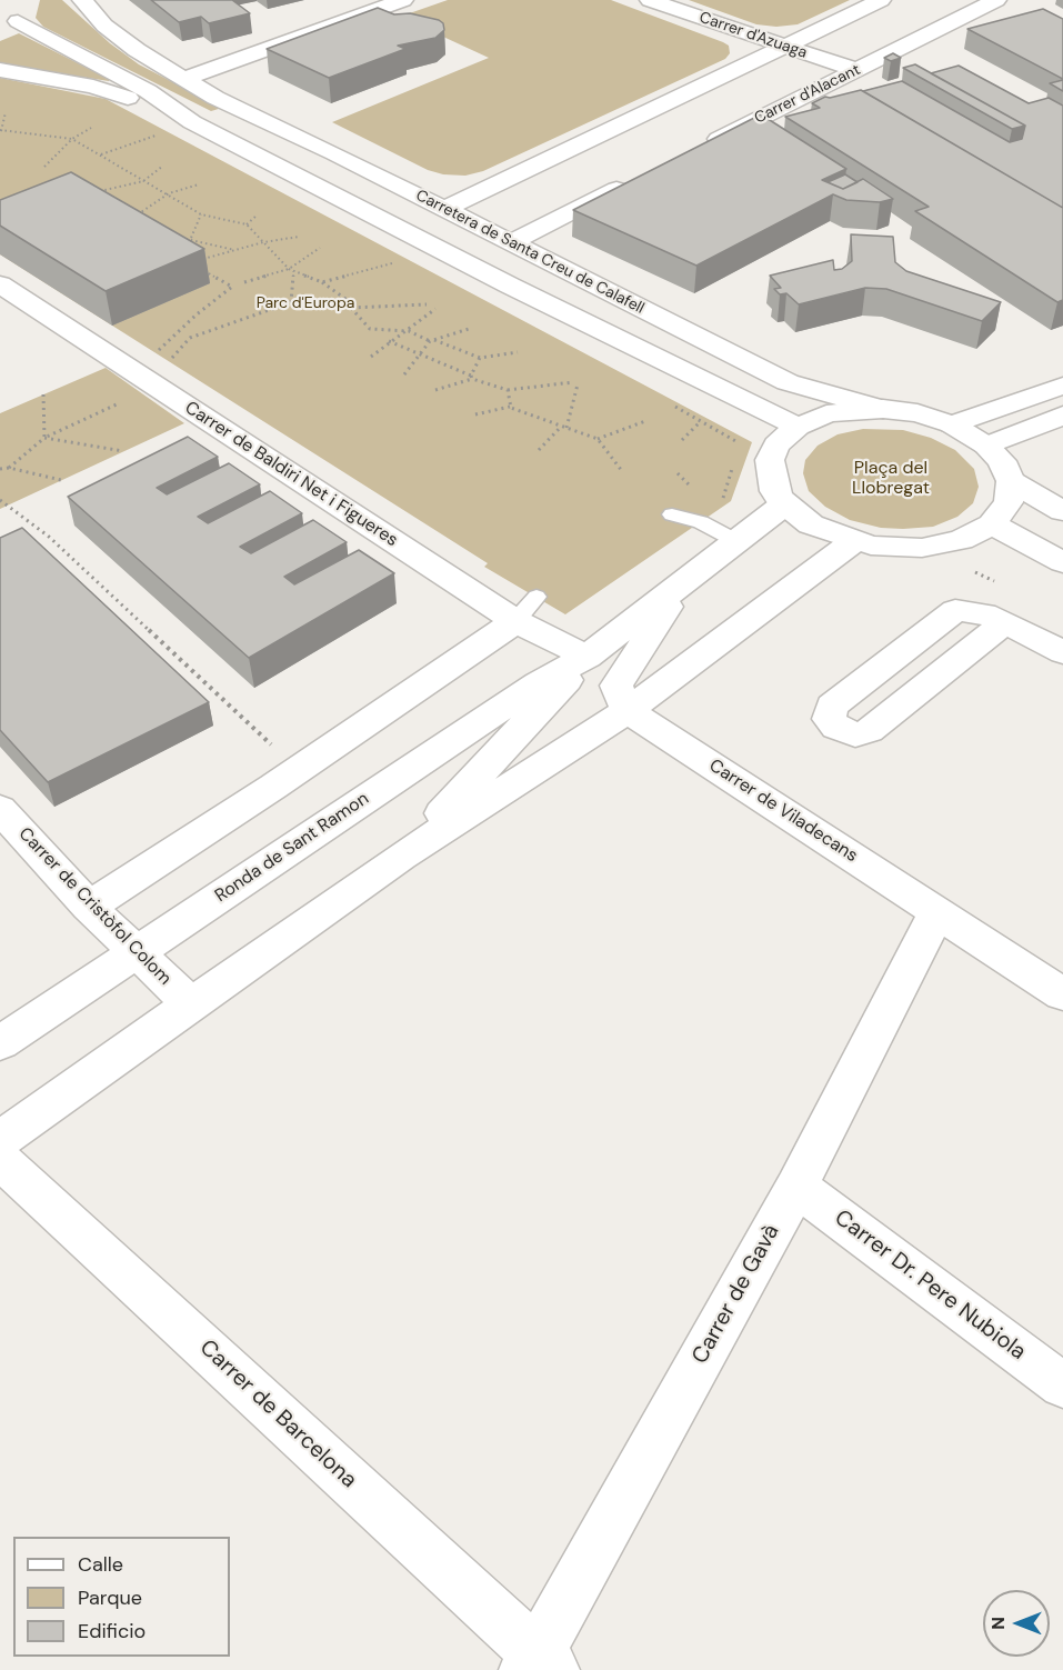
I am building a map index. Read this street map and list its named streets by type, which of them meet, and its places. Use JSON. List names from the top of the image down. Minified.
{"streets":{"street":["Carrer d'Azuaga","Carrer d'Alacant","Carretera de Santa Creu de Calafell","Carrer de Baldiri Net i Figueres","Carrer de Viladecans","Ronda de Sant Ramon","Carrer de Cristòfol Colom","Carrer Dr. Pere Nubiola","Carrer de Gavà","Carrer de Barcelona"]},"crossings":[["Carrer d'Azuaga","Carrer d'Alacant"],["Carretera de Santa Creu de Calafell","Ronda de Sant Ramon"],["Carrer de Baldiri Net i Figueres","Ronda de Sant Ramon"],["Carrer de Viladecans","Ronda de Sant Ramon"],["Carrer de Viladecans","Carrer de Gavà"],["Ronda de Sant Ramon","Carrer de Cristòfol Colom"],["Carrer Dr. Pere Nubiola","Carrer de Gavà"],["Carrer de Gavà","Carrer de Barcelona"]],"parks":["Parc d'Europa","Plaça del Llobregat"],"legend":["Calle","Parque","Edificio"],"north":"left"}
